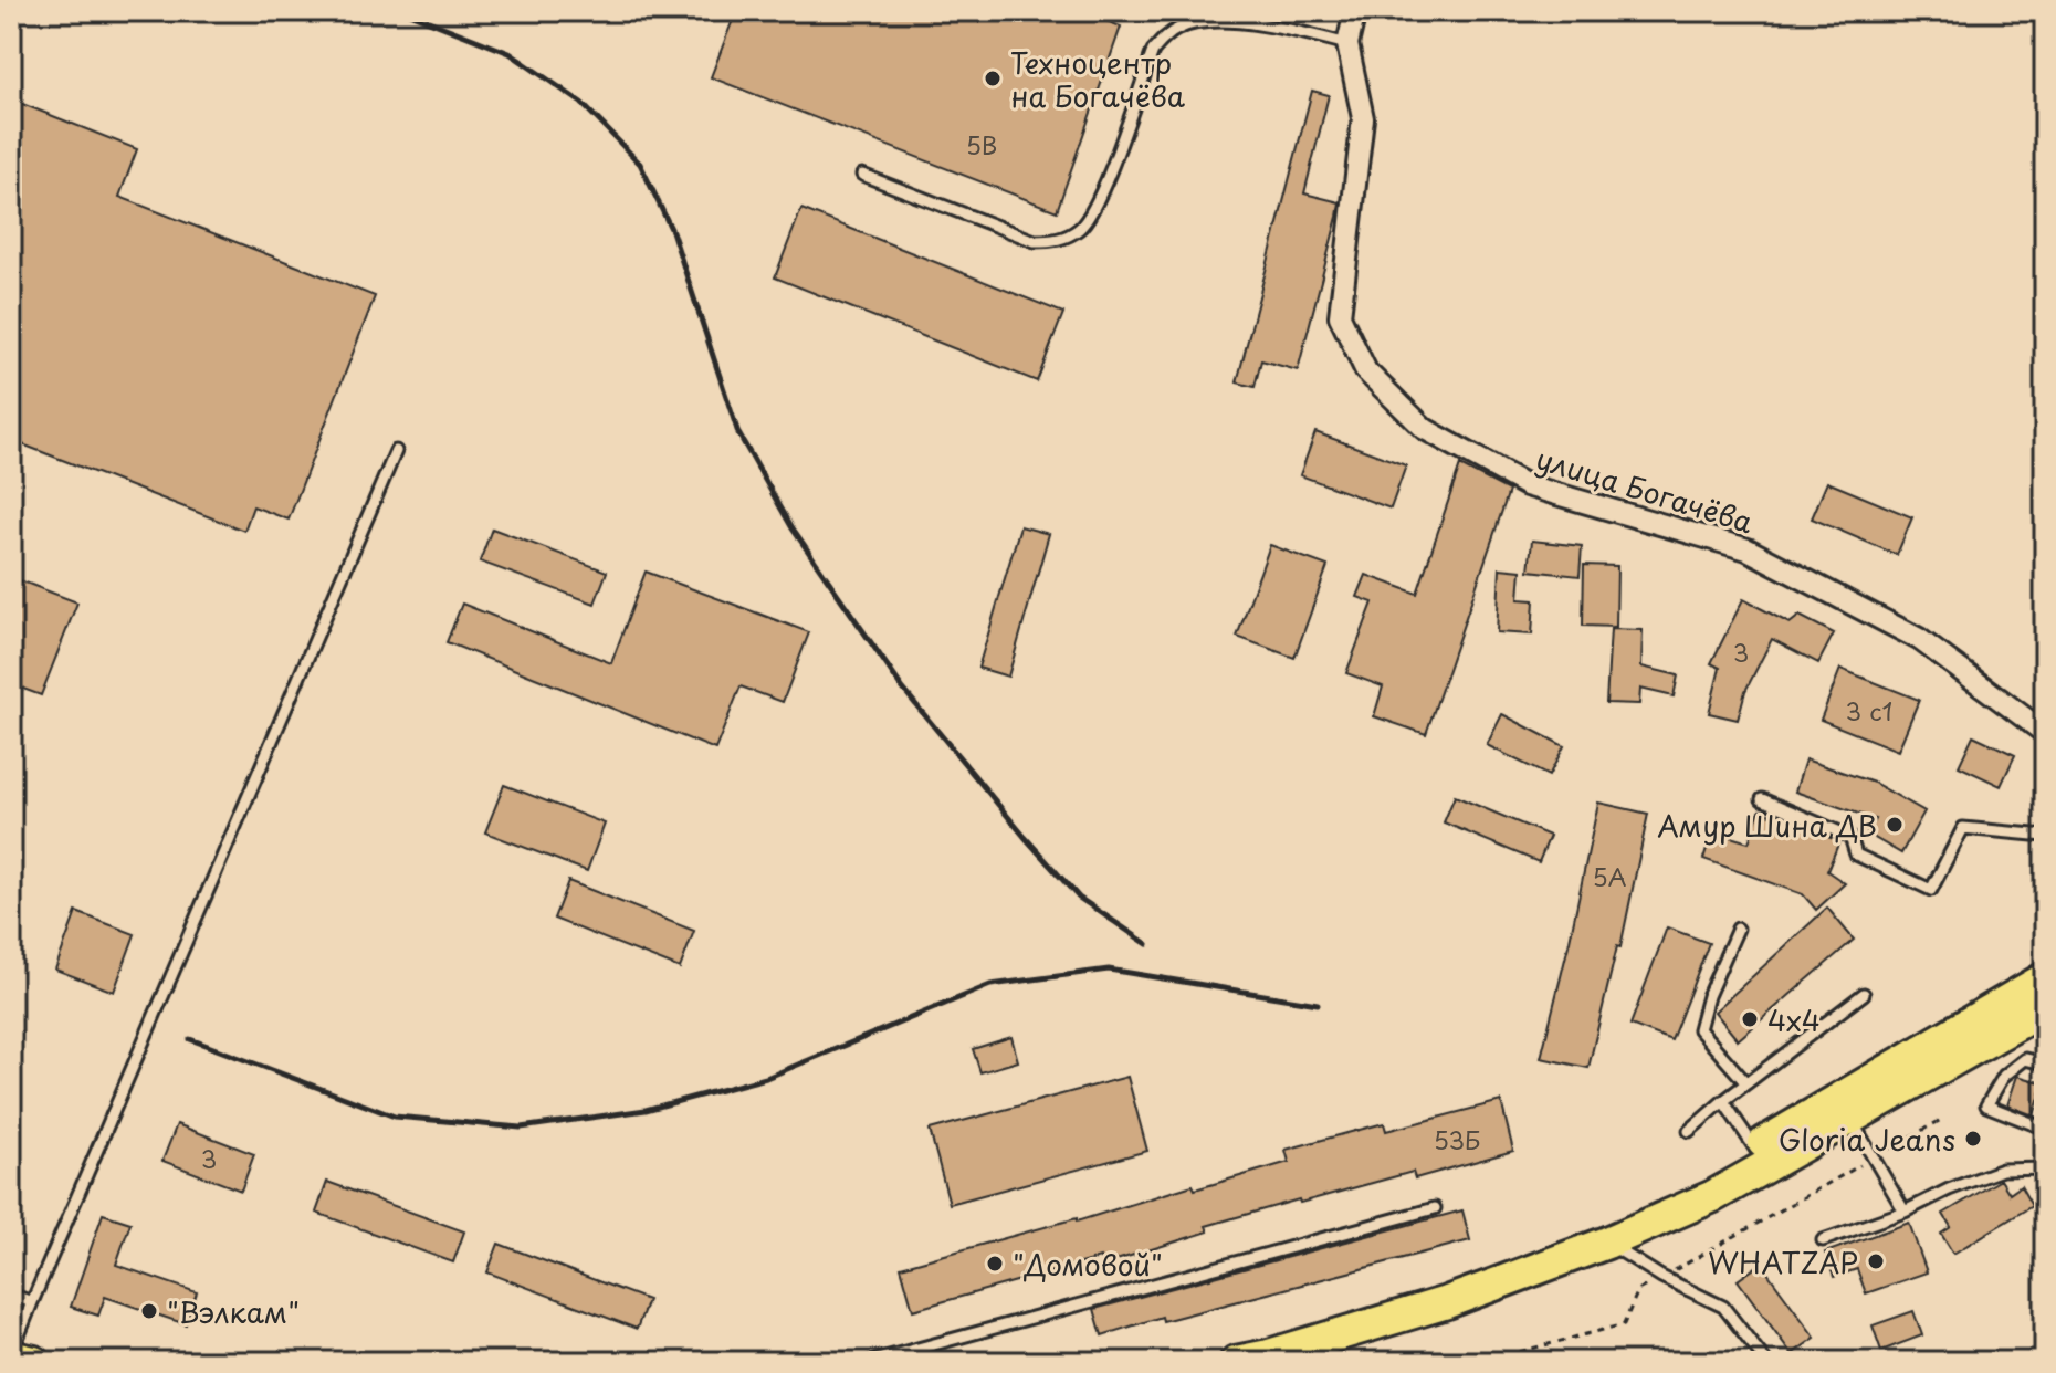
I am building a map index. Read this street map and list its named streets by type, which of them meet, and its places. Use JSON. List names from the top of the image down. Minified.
{"streets":{"street":["улица Богачёва"]},"places":["Техноцентр на Богачёва","Амур Шина ДВ","4х4","Gloria Jeans","WHATZAP","\"Домовой\"","\"Вэлкам\""],"house_numbers":["5В","3","3 с1","5А","53Б","3"]}
